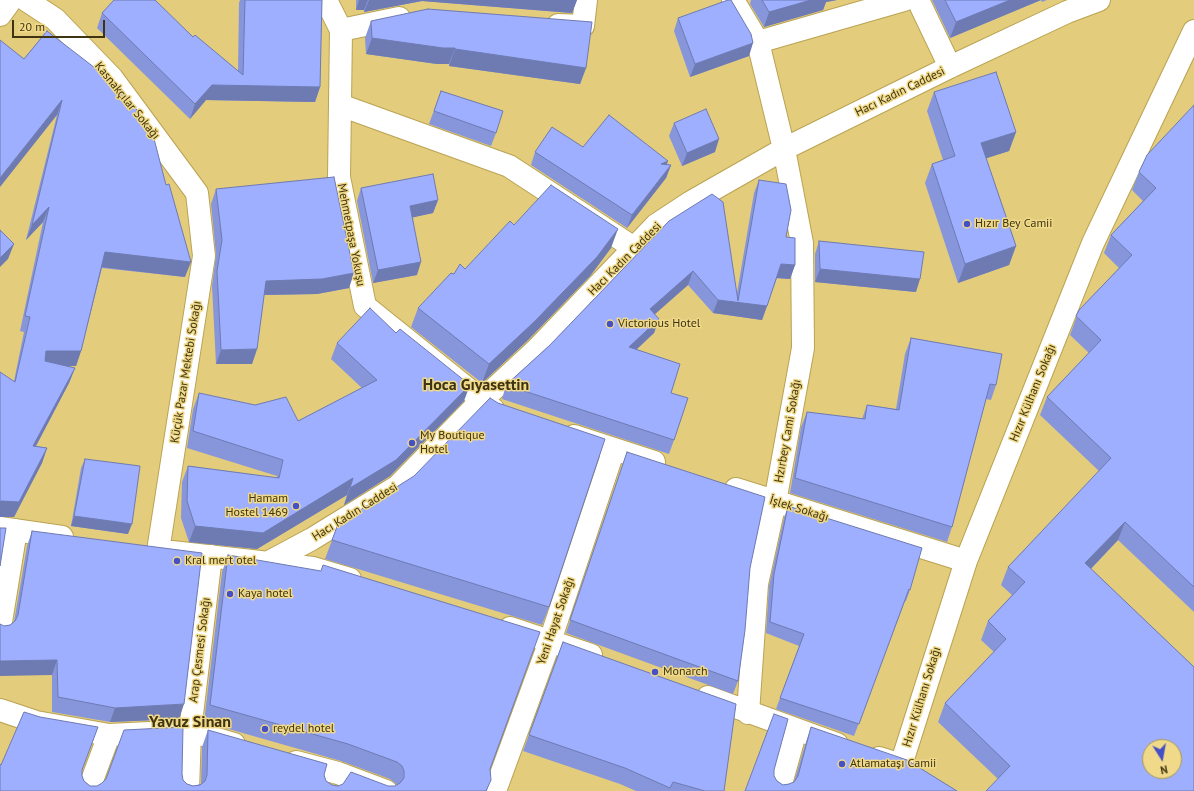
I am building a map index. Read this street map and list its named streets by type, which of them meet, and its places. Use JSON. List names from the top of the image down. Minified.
{"streets":{"street":["Hacı Kadın Caddesi","Kasnakçılar Sokağı","Mehmetpaşa Yokuşu","Küçük Pazar Mektebi Sokağı","Hızır Külhanı Sokağı","Hzırbey Cami Sokağı","İşlek Sokağı","Yeni Hayat Sokağı","Arap Çesmesi Sokağı"]},"crossings":[["Hacı Kadın Caddesi","Mehmetpaşa Yokuşu"],["Hacı Kadın Caddesi","Hzırbey Cami Sokağı"],["Kasnakçılar Sokağı","Küçük Pazar Mektebi Sokağı"],["Küçük Pazar Mektebi Sokağı","Arap Çesmesi Sokağı"],["Hızır Külhanı Sokağı","İşlek Sokağı"],["Hzırbey Cami Sokağı","İşlek Sokağı"]],"districts":["Hoca Gıyasettin","Yavuz Sinan"],"places":["Hızır Bey Camii","Victorious Hotel","My Boutique Hotel","Hamam Hostel 1469","Kral mert otel","Kaya hotel","Monarch","reydel hotel","Atlamataşı Camii"],"scale_bar":"20 m","north":"bottom"}
